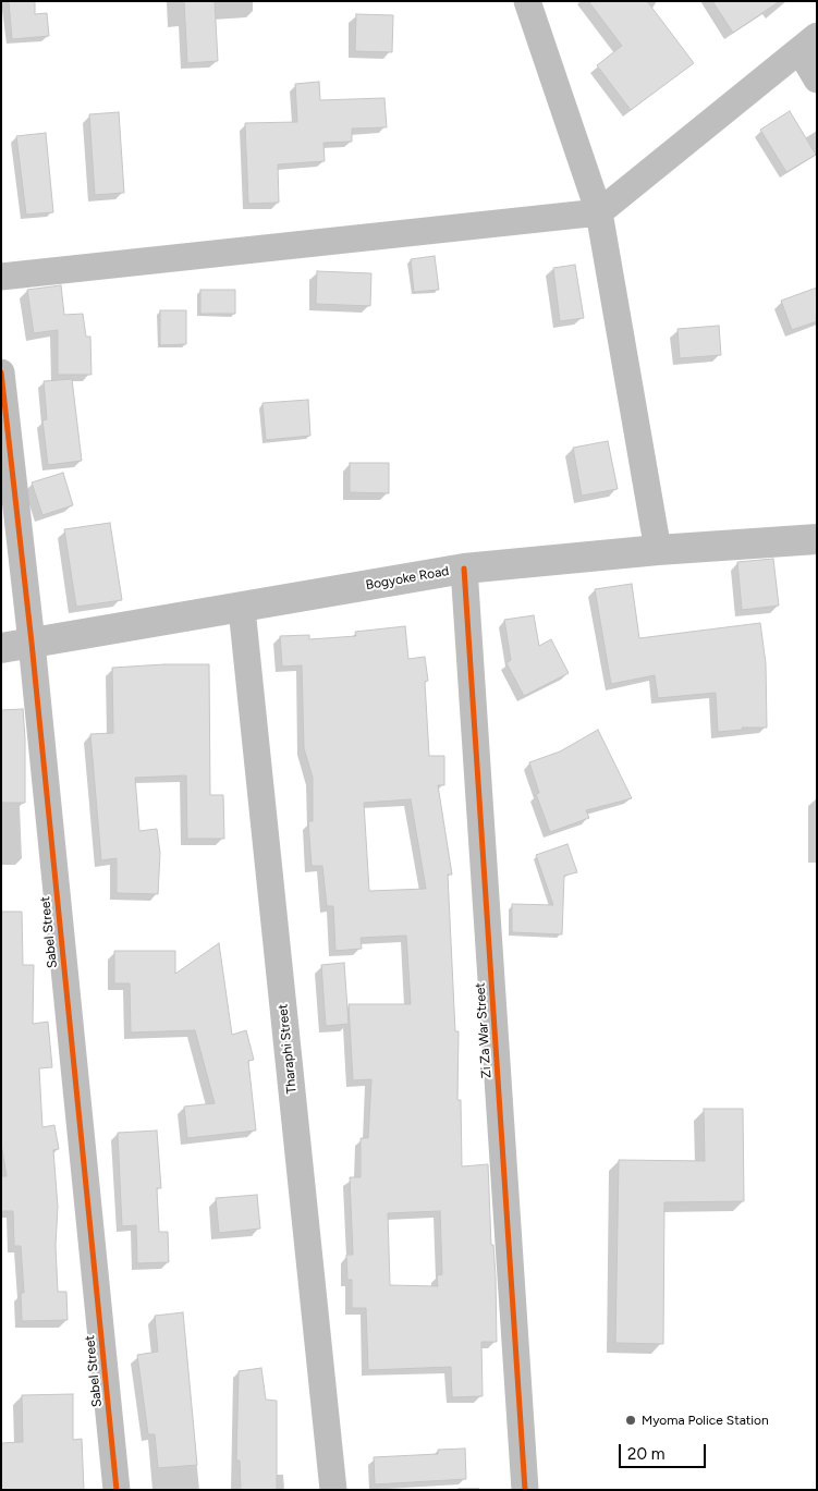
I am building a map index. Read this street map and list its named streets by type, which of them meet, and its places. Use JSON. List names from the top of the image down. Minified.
{"streets":{"street":["Bogyoke Road","Sabel Street","Zi Za War Street","Tharaphi Street"]},"crossings":[["Bogyoke Road","Sabel Street"],["Bogyoke Road","Zi Za War Street"],["Bogyoke Road","Tharaphi Street"]],"places":["Myoma Police Station"],"scale_bar":"20 m"}
